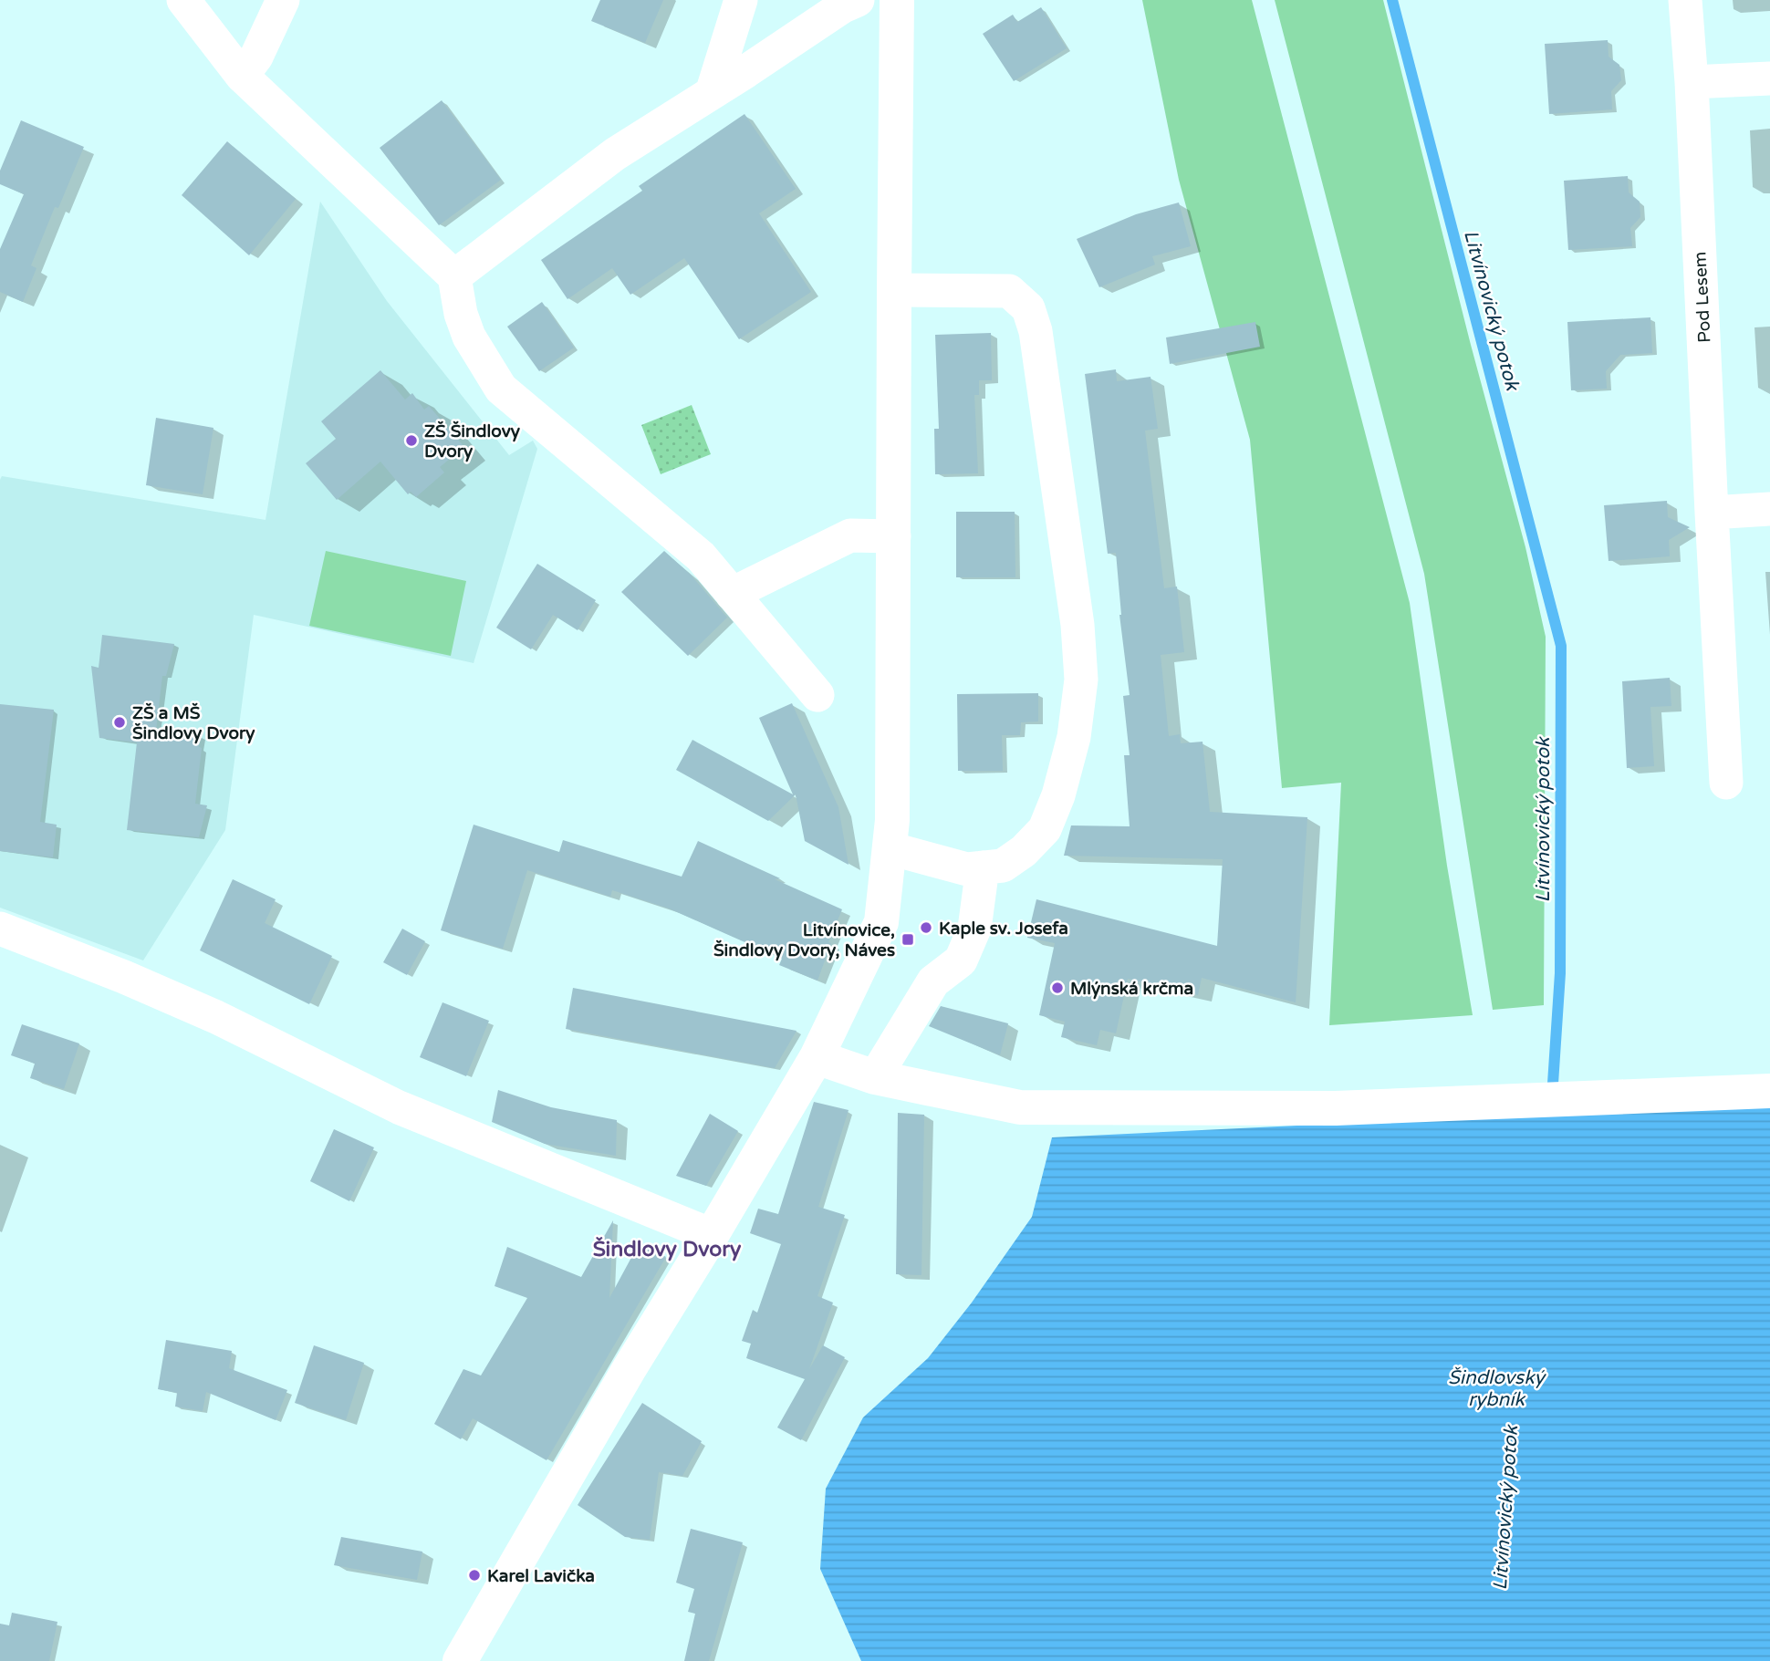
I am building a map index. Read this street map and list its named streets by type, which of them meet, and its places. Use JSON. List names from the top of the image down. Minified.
{"streets":{"street":["Pod Lesem"]},"districts":["Šindlovy Dvory"],"water":["Litvínovický potok","Šindlovský rybník"],"places":{"other":["ZŠ Šindlovy Dvory","ZŠ a MŠ Šindlovy Dvory","Kaple sv. Josefa","Mlýnská krčma","Karel Lavička"],"transit":["Litvínovice, Šindlovy Dvory, Náves"]}}
